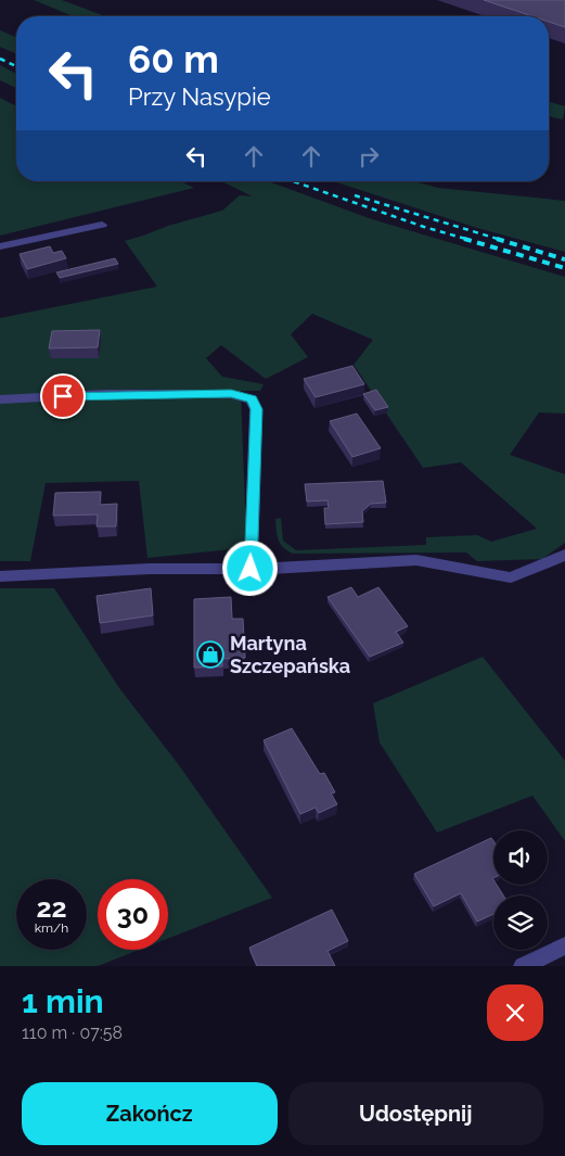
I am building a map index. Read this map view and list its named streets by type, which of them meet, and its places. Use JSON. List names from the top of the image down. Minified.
{"places":{"shop":["Martyna Szczepańska"]},"page":{"turn":["60 m","Przy Nasypie"],"speed":"22 km/h","limit":"30","heading":["1 min","110 m · 07:58"],"buttons":["Zakończ","Udostępnij"]}}
